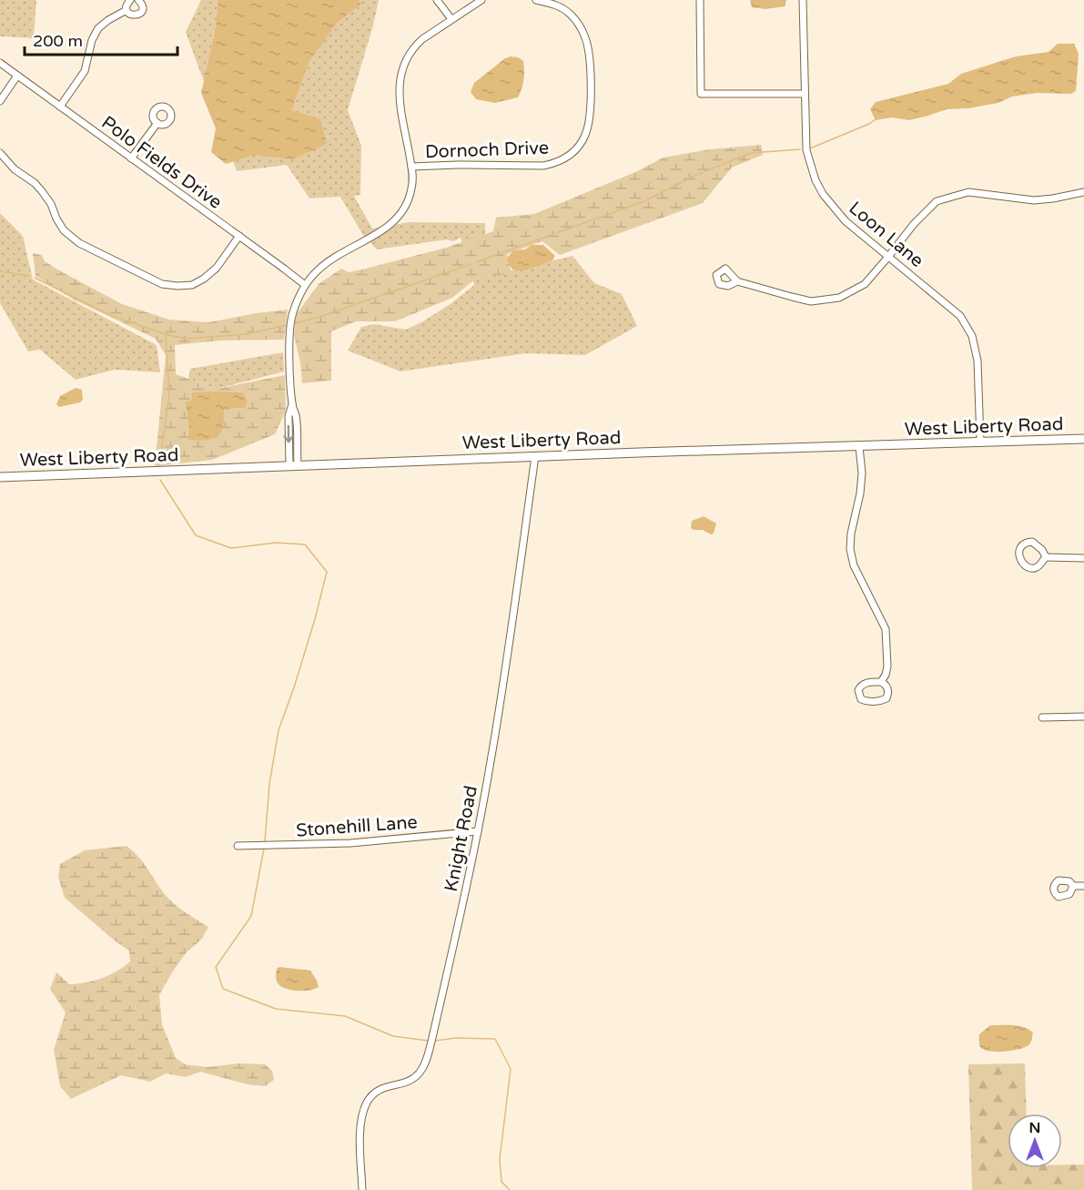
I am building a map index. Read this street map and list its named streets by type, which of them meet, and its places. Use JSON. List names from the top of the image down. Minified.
{"streets":{"main road":["West Liberty Road"],"street":["Dornoch Drive","Polo Fields Drive","Loon Lane","Stonehill Lane","Knight Road"]},"crossings":[["Dornoch Drive","Polo Fields Drive"],["Dornoch Drive","West Liberty Road"],["Loon Lane","West Liberty Road"],["West Liberty Road","Knight Road"],["Stonehill Lane","Knight Road"]],"scale_bar":"200 m","north":"top"}
